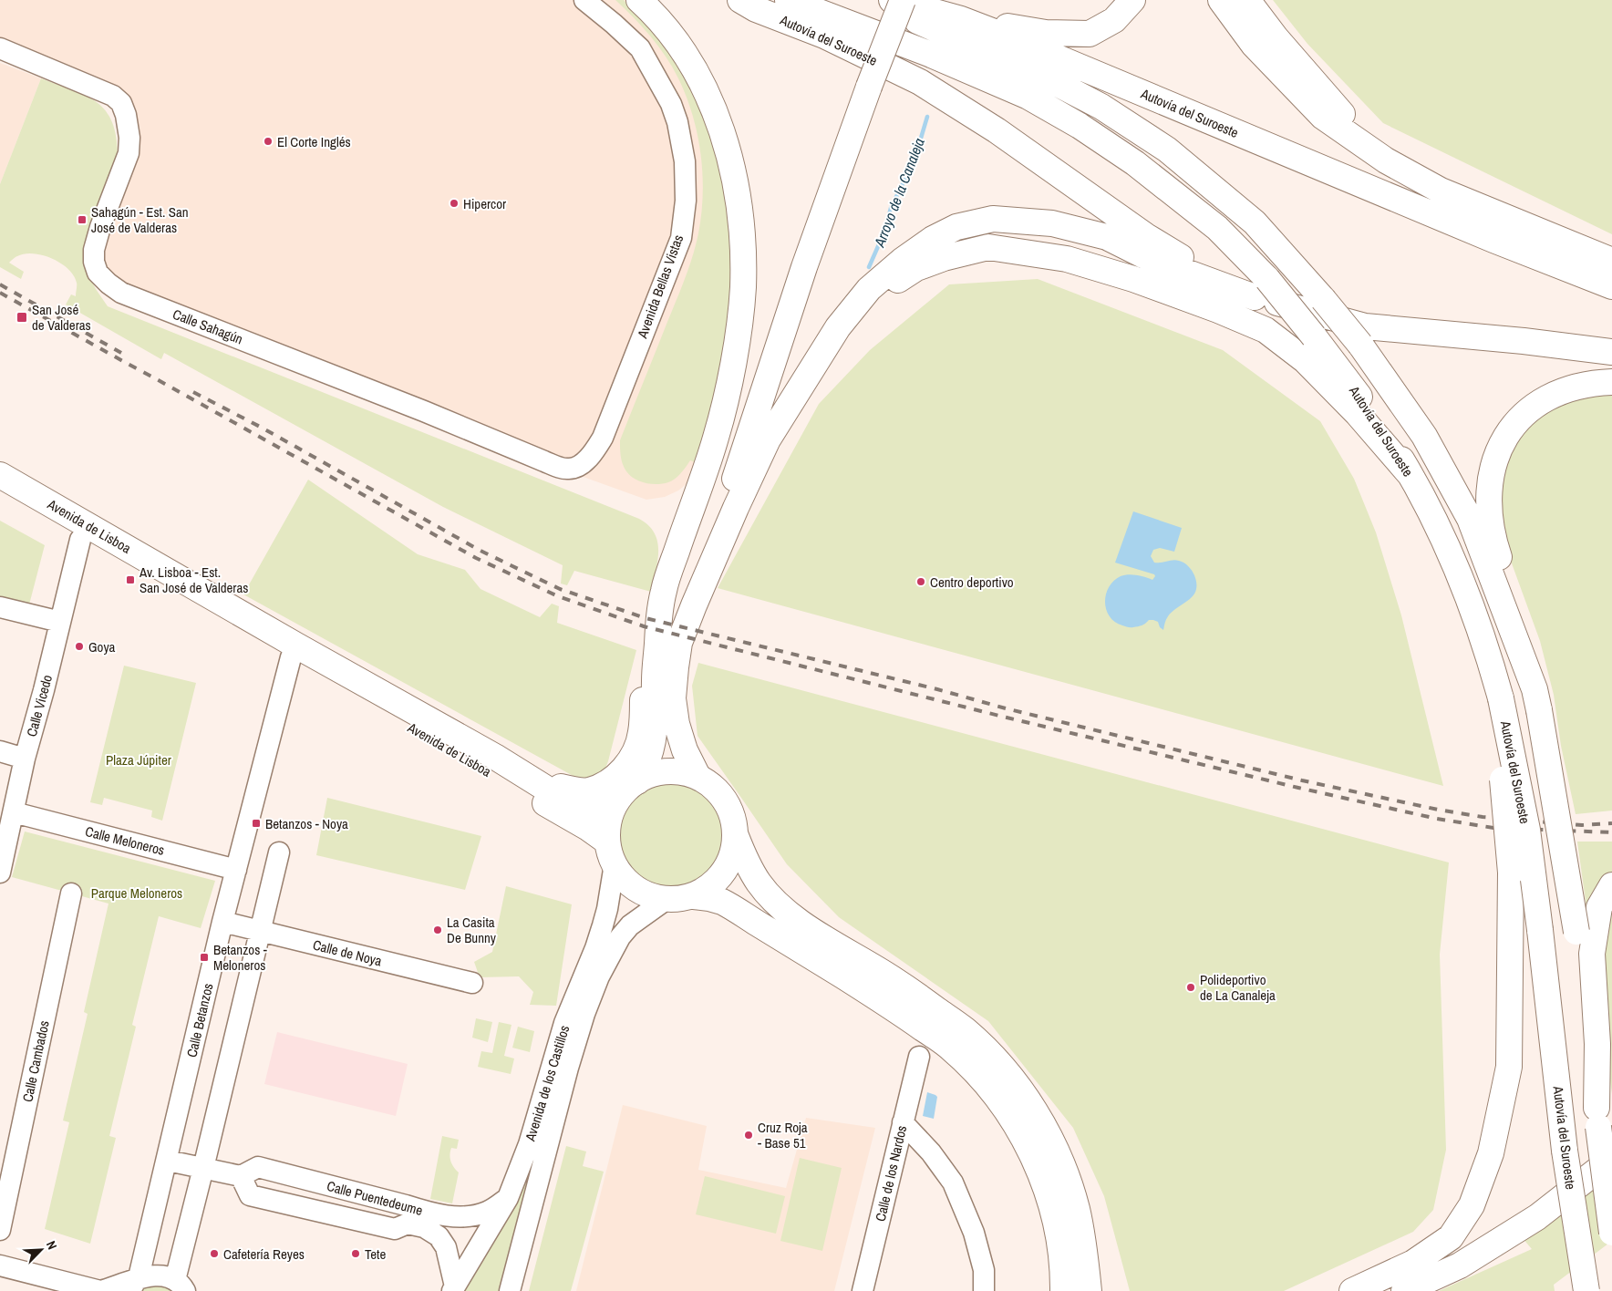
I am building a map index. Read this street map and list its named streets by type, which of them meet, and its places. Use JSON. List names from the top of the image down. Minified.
{"streets":{"main road":["Autovía del Suroeste","Avenida de Lisboa"],"street":["Avenida Bellas Vistas","Calle Sahagún","Calle Vicedo","Calle Meloneros","Calle de Noya","Calle Betanzos","Calle Cambados","Avenida de los Castillos","Calle de los Nardos","Calle Puentedeume"]},"crossings":[["Avenida Bellas Vistas","Calle Sahagún"],["Avenida de Lisboa","Calle Vicedo"],["Avenida de Lisboa","Calle Betanzos"],["Avenida de Lisboa","Avenida de los Castillos"],["Calle Vicedo","Calle Meloneros"],["Calle Meloneros","Calle Betanzos"],["Calle de Noya","Calle Betanzos"],["Avenida de los Castillos","Calle Puentedeume"]],"water":["Arroyo de la Canaleja"],"parks":["Plaza Júpiter","Parque Meloneros"],"places":{"other":["El Corte Inglés","Hipercor","Centro deportivo","Goya","La Casita De Bunny","Polideportivo de La Canaleja","Cruz Roja - Base 51","Cafetería Reyes","Tete"],"transit":["Sahagún - Est. San José de Valderas","San José de Valderas","Av. Lisboa - Est. San José de Valderas","Betanzos - Noya","Betanzos - Meloneros"]},"north":"top right"}
